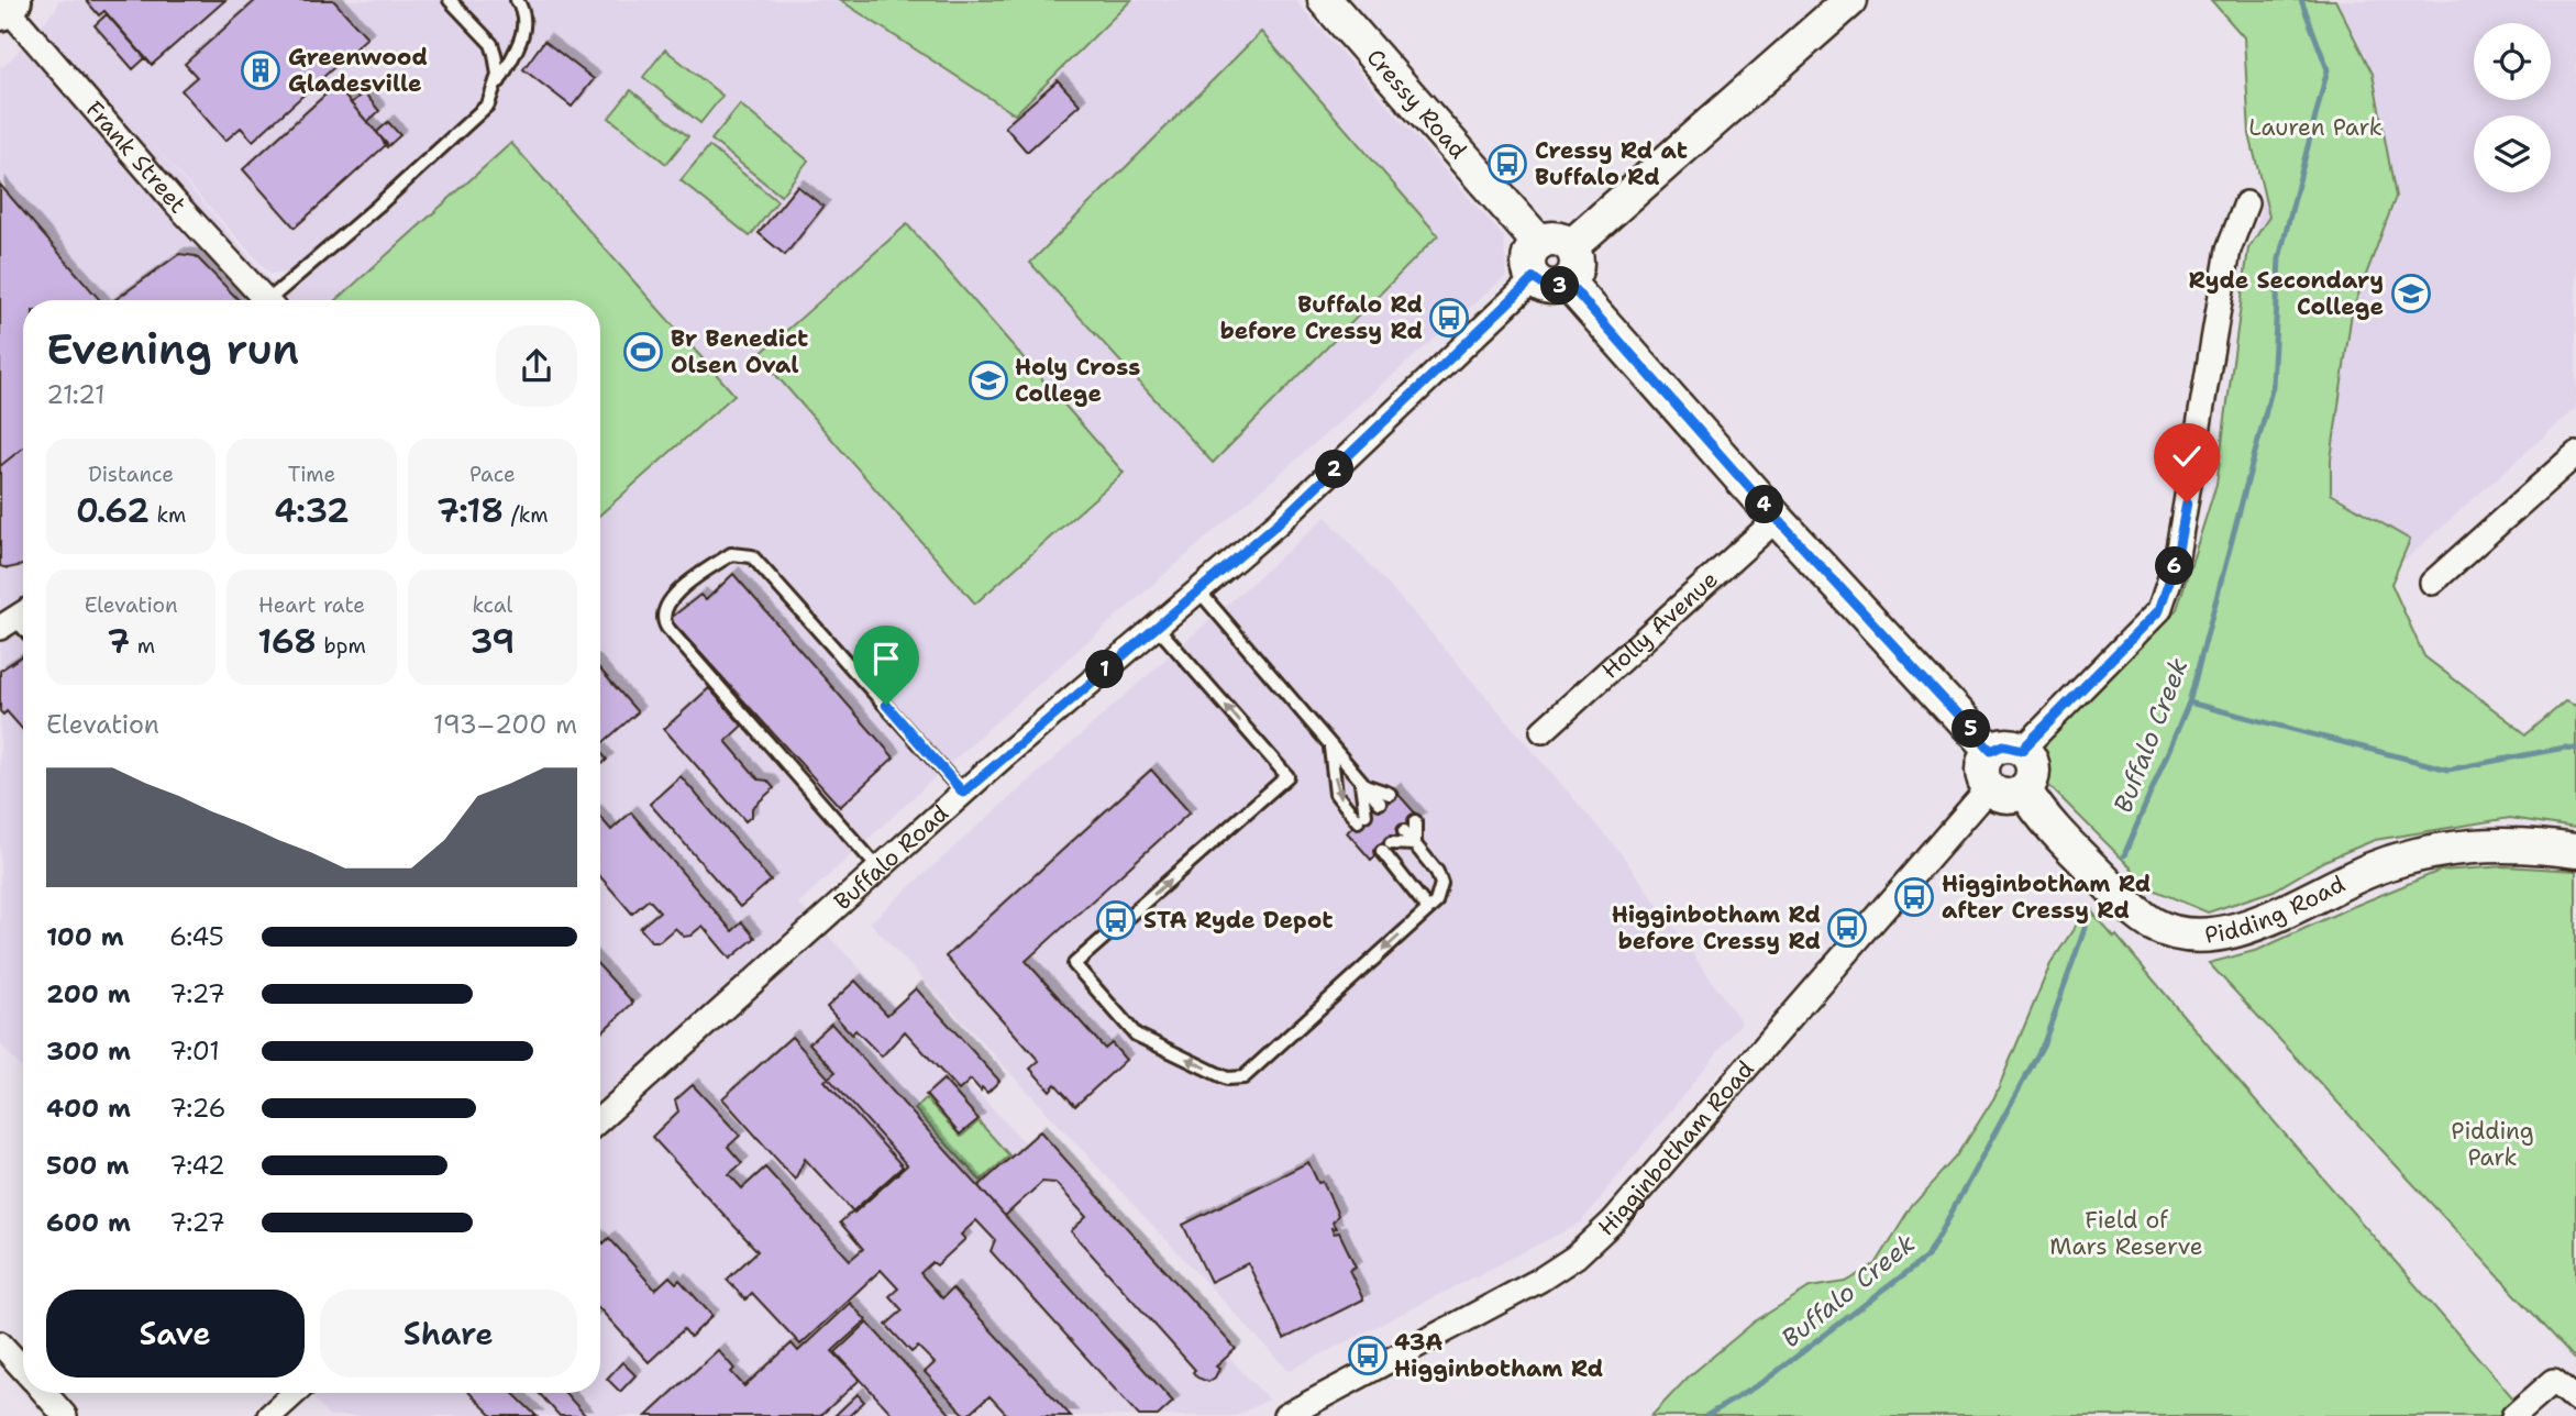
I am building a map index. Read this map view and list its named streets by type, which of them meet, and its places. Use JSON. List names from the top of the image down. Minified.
{"streets":{"street":["Cressy Road","Frank Street","Holly Avenue","Buffalo Road","Pidding Road","Higginbotham Road"]},"crossings":[["Cressy Road","Buffalo Road"],["Pidding Road","Higginbotham Road"]],"water":["Buffalo Creek"],"parks":["Lauren Park","Pidding Park","Field of Mars Reserve"],"places":{"building":["Greenwood Gladesville"],"bus stop":["Cressy Rd at Buffalo Rd","Buffalo Rd before Cressy Rd","Higginbotham Rd after Cressy Rd","STA Ryde Depot","Higginbotham Rd before Cressy Rd","43A Higginbotham Rd"],"school or university":["Ryde Secondary College","Holy Cross College"],"sports":["Br Benedict Olsen Oval"]},"page":{"pins":["3","2","4","6","1","5"],"heading":["Evening run","21:21"],"stats":[["Distance","0.62 km"],["Time","4:32"],["Pace","7:18 /km"],["Elevation","7 m"],["Heart rate","168 bpm"],["kcal","39"]],"chart":["Elevation","193–200 m"],"list":[{"name":"100 m","note":"6:45"},{"name":"200 m","note":"7:27"},{"name":"300 m","note":"7:01"},{"name":"400 m","note":"7:26"},{"name":"500 m","note":"7:42"},{"name":"600 m","note":"7:27"}],"buttons":["Save","Share"]}}
